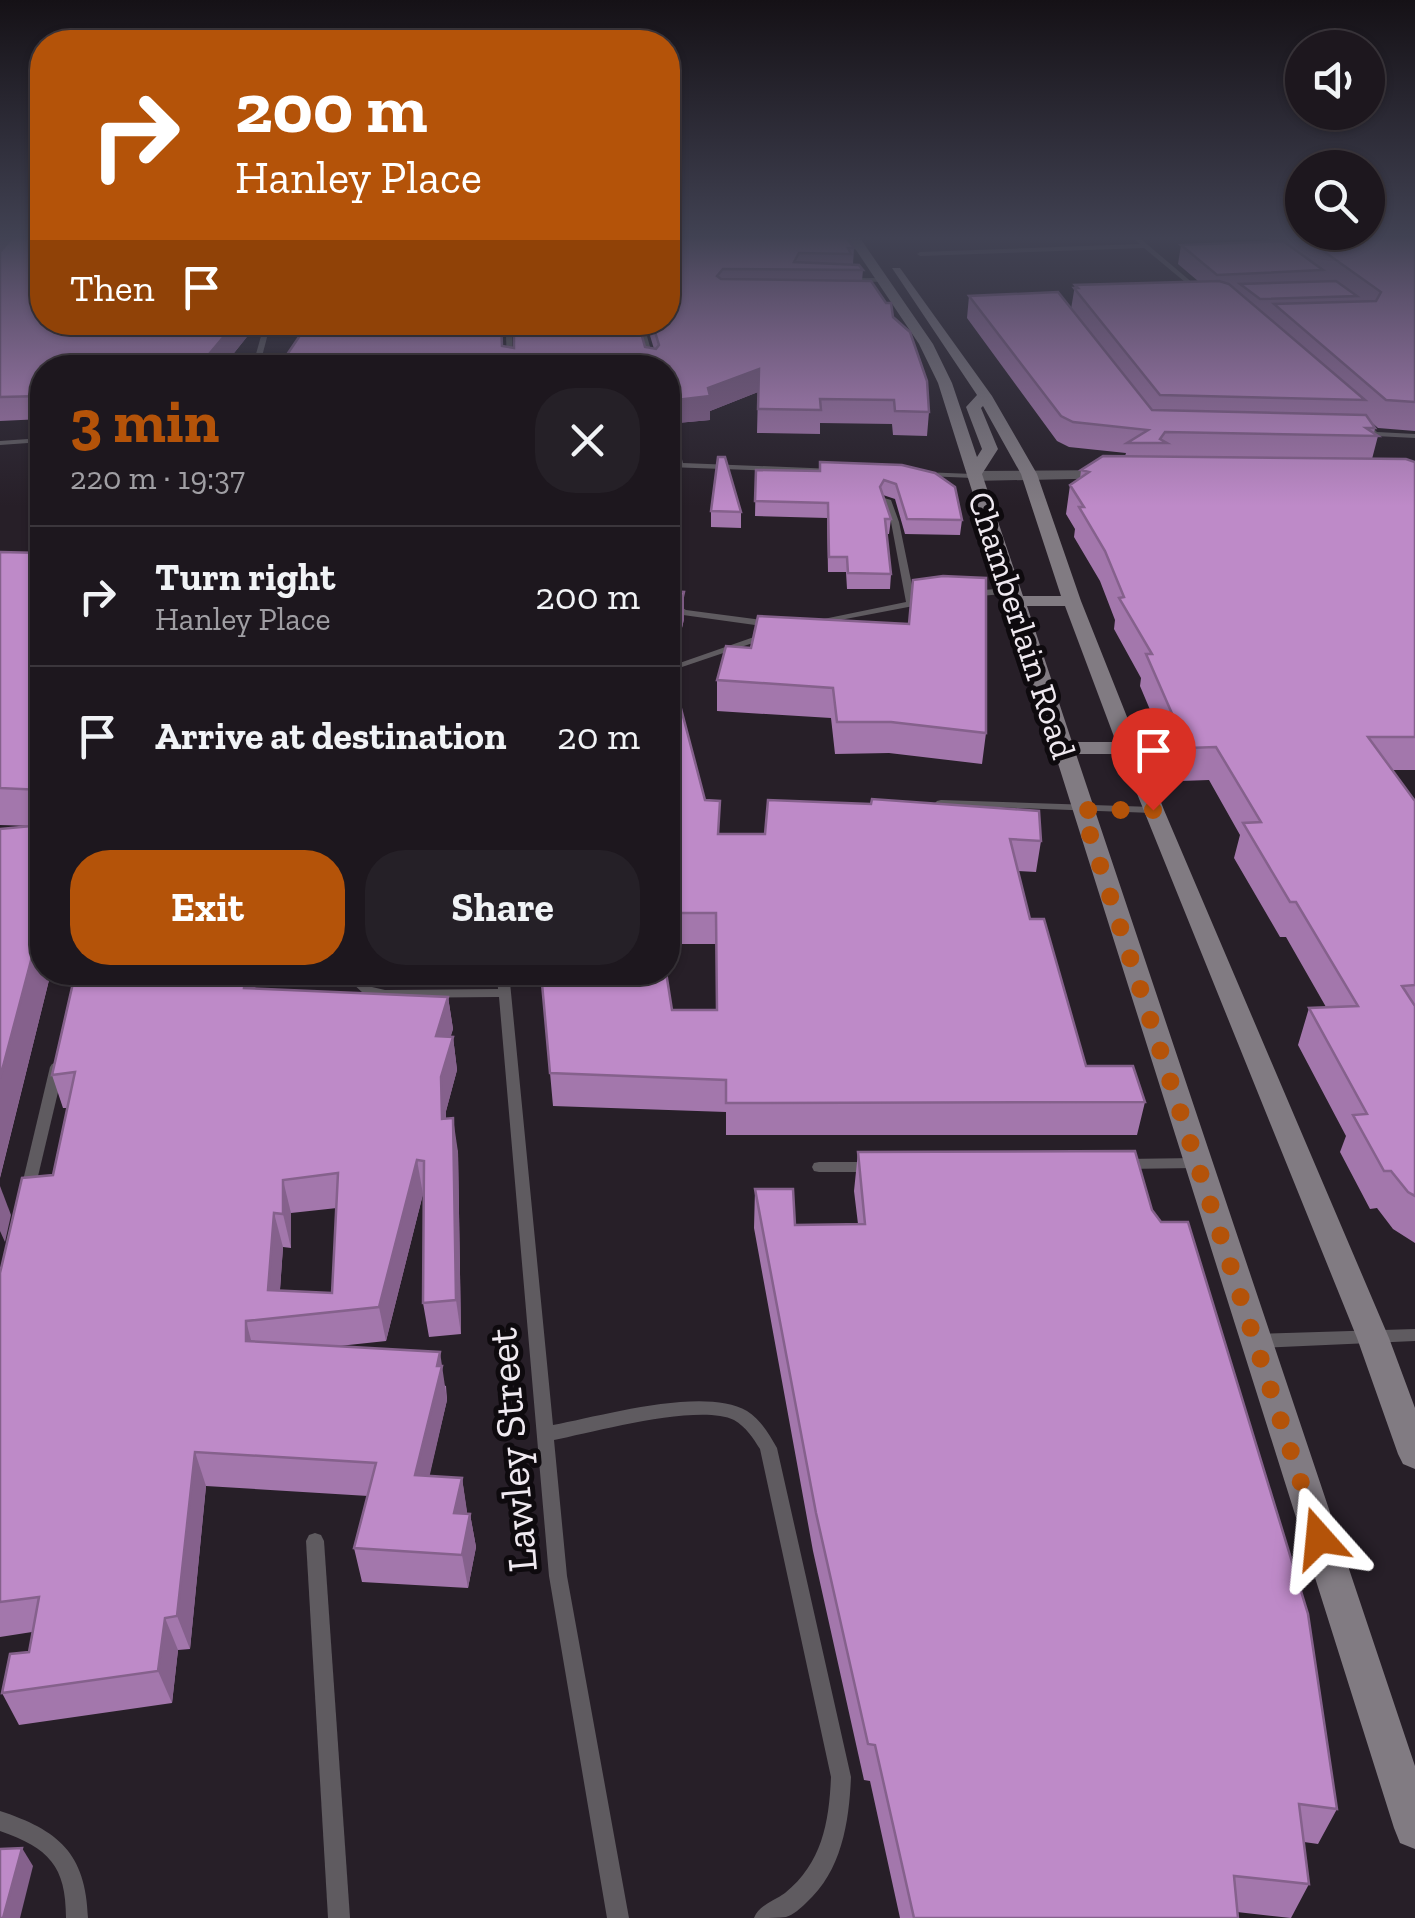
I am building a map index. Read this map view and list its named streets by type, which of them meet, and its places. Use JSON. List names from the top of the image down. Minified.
{"streets":{"street":["Chamberlain Road"],"lane":["Lawley Street"]},"page":{"turn":["200 m","Hanley Place"],"then":"Then","heading":["3 min","220 m · 19:37"],"list":[{"name":"Turn right","note":"Hanley Place","value":"200 m"},{"name":"Arrive at destination","value":"20 m"}],"buttons":["Exit","Share"]}}
